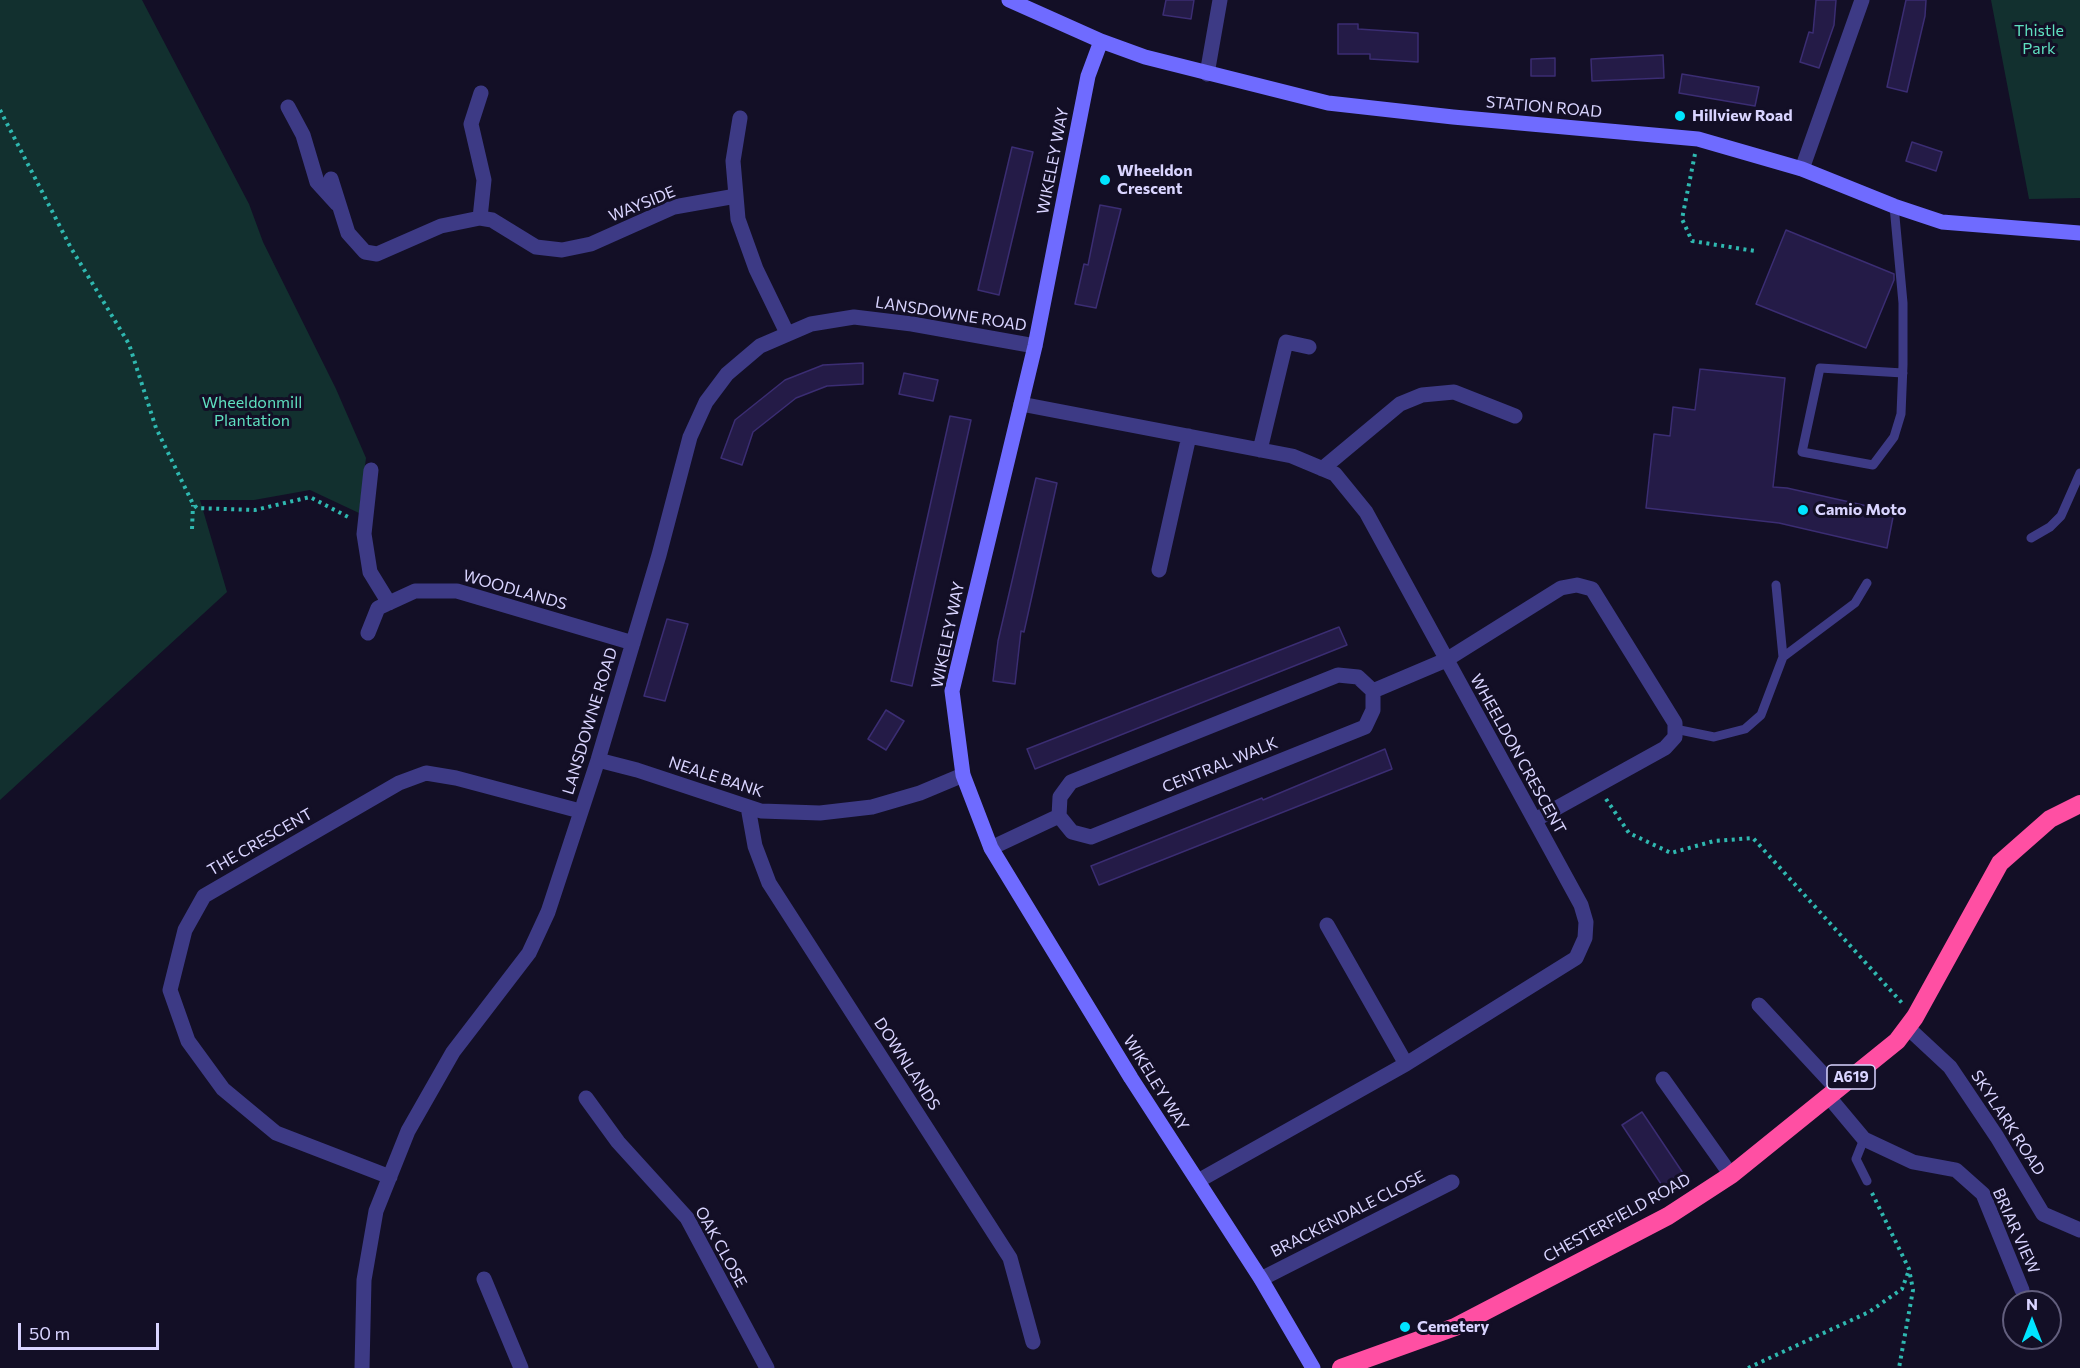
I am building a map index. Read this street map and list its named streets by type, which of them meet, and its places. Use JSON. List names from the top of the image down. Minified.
{"streets":{"highway":["A619","CHESTERFIELD ROAD"],"street":["STATION ROAD","WIKELEY WAY","WAYSIDE","LANSDOWNE ROAD","WOODLANDS","WHEELDON CRESCENT","CENTRAL WALK","NEALE BANK","THE CRESCENT","DOWNLANDS","SKYLARK ROAD","BRACKENDALE CLOSE","BRIAR VIEW","OAK CLOSE"]},"crossings":[["STATION ROAD","WIKELEY WAY"],["WIKELEY WAY","LANSDOWNE ROAD"],["WIKELEY WAY","WHEELDON CRESCENT"],["WIKELEY WAY","NEALE BANK"],["WIKELEY WAY","BRACKENDALE CLOSE"],["LANSDOWNE ROAD","WOODLANDS"],["LANSDOWNE ROAD","NEALE BANK"],["LANSDOWNE ROAD","THE CRESCENT"],["NEALE BANK","DOWNLANDS"],["SKYLARK ROAD","CHESTERFIELD ROAD"],["CHESTERFIELD ROAD","BRIAR VIEW"]],"parks":["Thistle Park","Wheeldonmill Plantation"],"places":["Hillview Road","Wheeldon Crescent","Camio Moto","Cemetery"],"scale_bar":"50 m","north":"top"}
